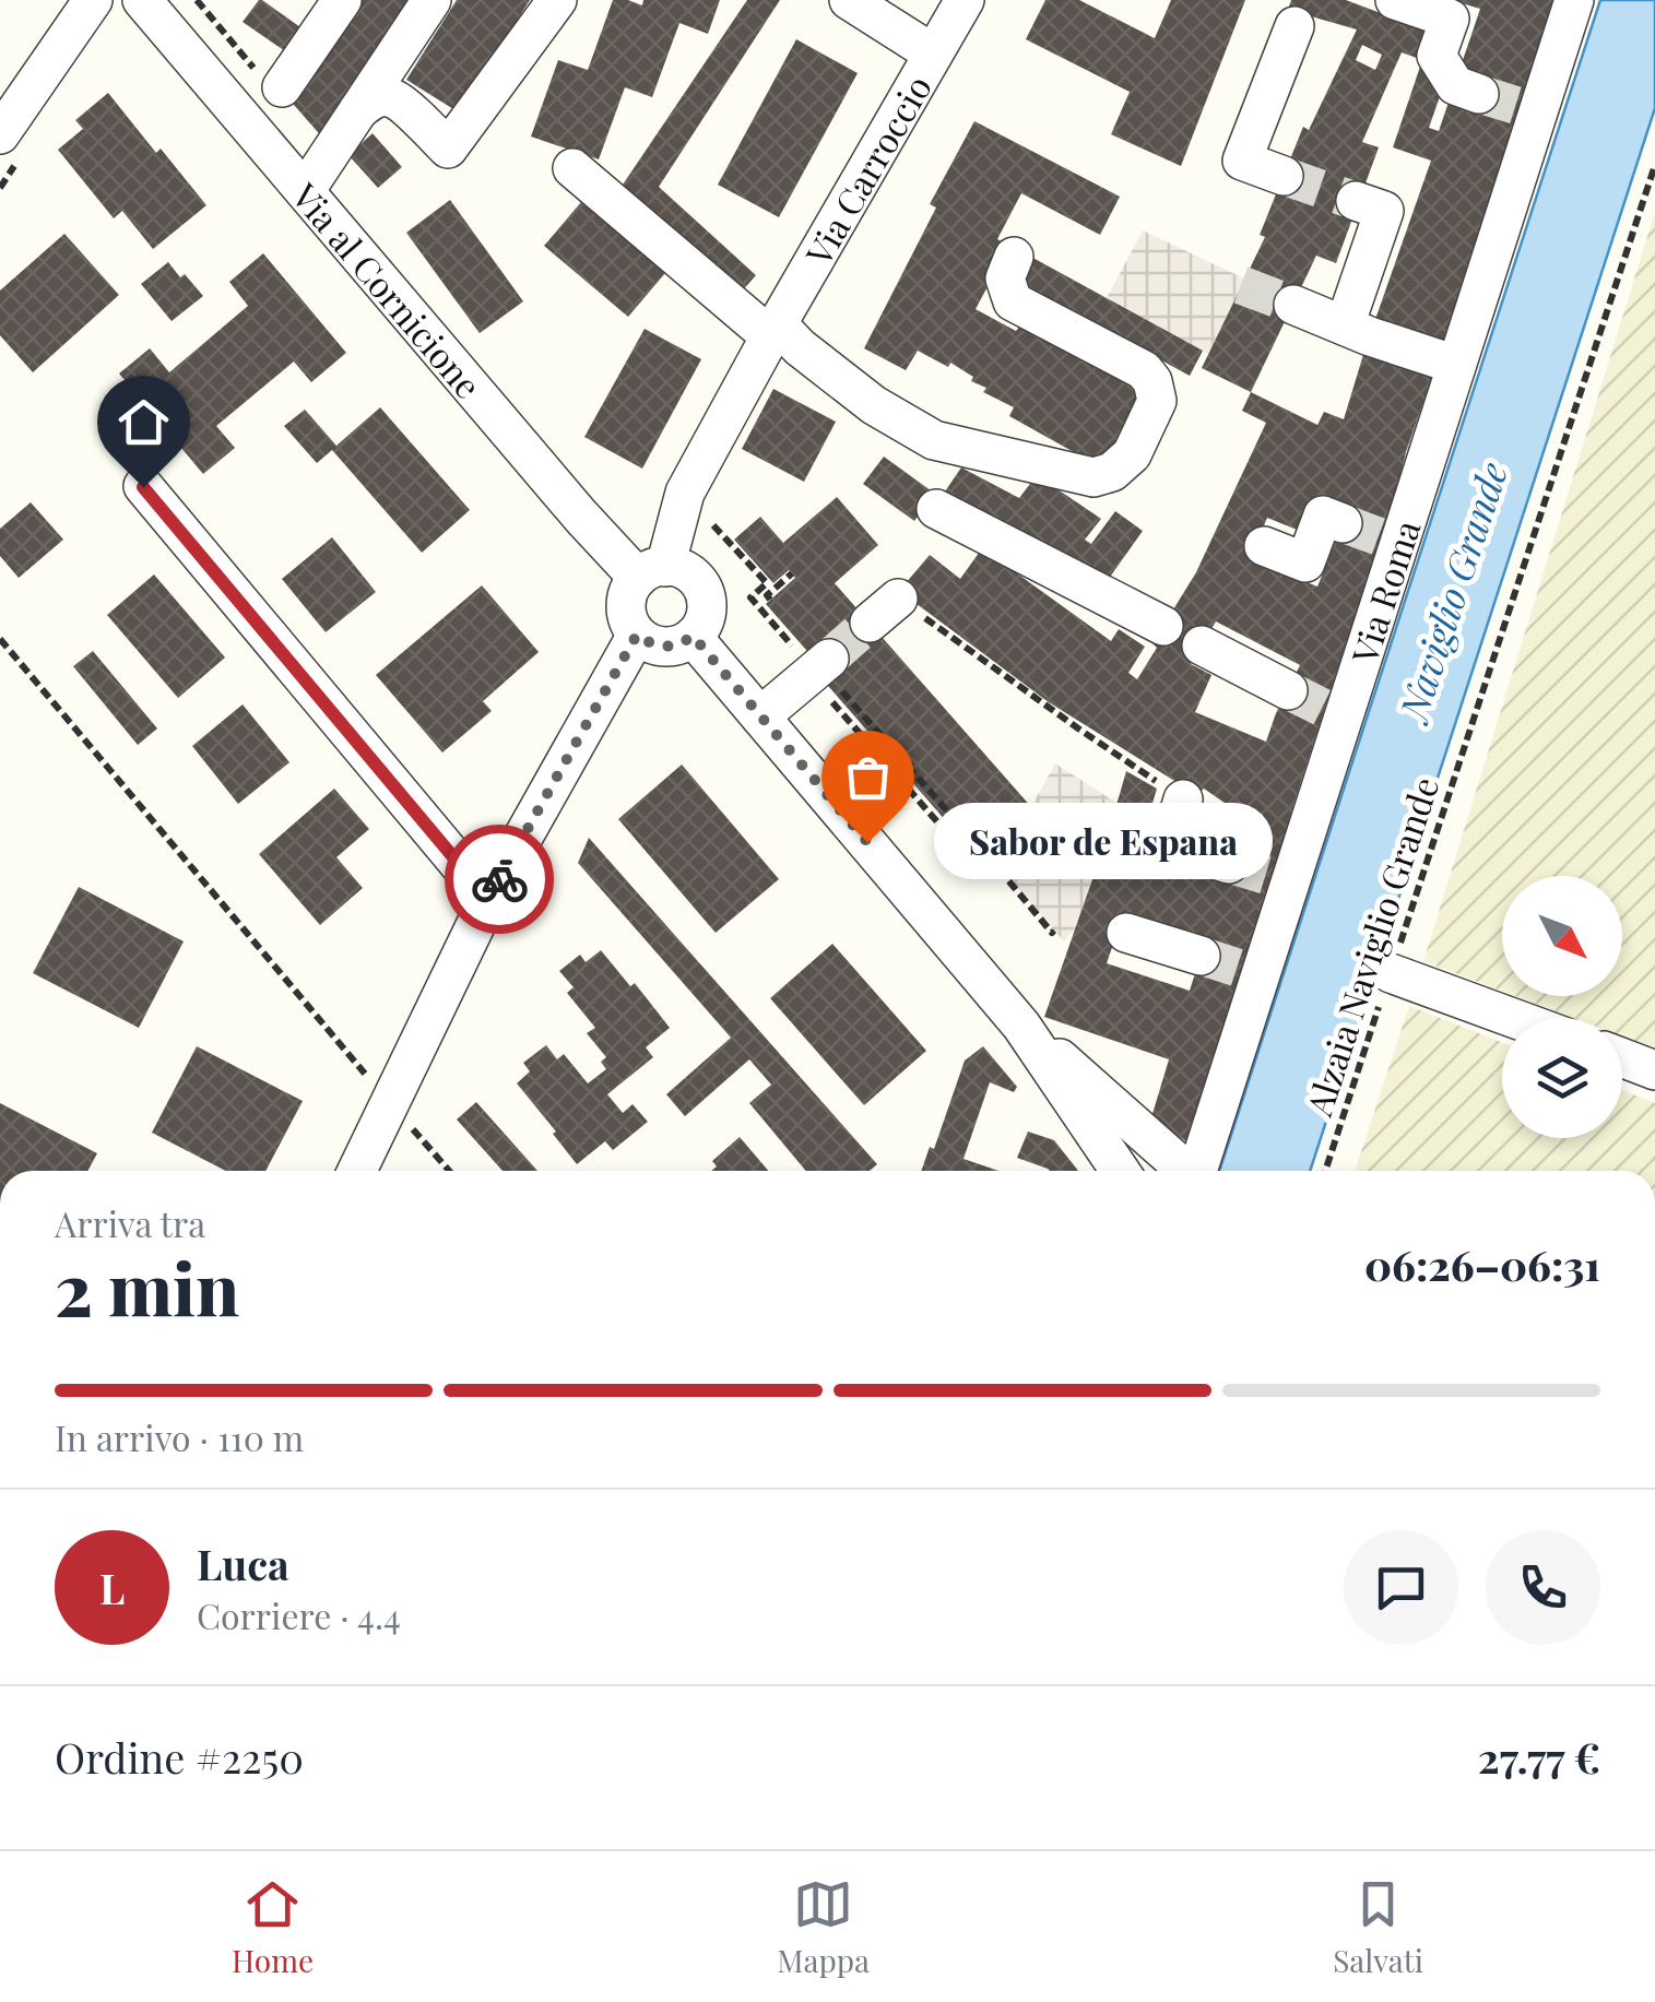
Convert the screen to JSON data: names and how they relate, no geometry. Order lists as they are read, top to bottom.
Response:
{
  "streets": {
    "street": ["Via Carroccio", "Via al Cornicione", "Via Roma"],
    "path": ["Alzaia Naviglio Grande"]
  },
  "crossings": [
    ["Via Carroccio", "Via al Cornicione"]
  ],
  "water": ["Naviglio Grande"],
  "places": ["Sabor de Espana"],
  "north": "bottom right",
  "page": {
    "bubble": "Sabor de Espana",
    "heading": ["2 min", "Arriva tra", "06:26–06:31"],
    "panel": [
      "Luca",
      "Corriere · 4.4",
      "Ordine #2250",
      "27.77 €"
    ],
    "bar": "In arrivo · 110 m",
    "round": "L",
    "tabs": ["Home", "Mappa", "Salvati"]
  }
}
